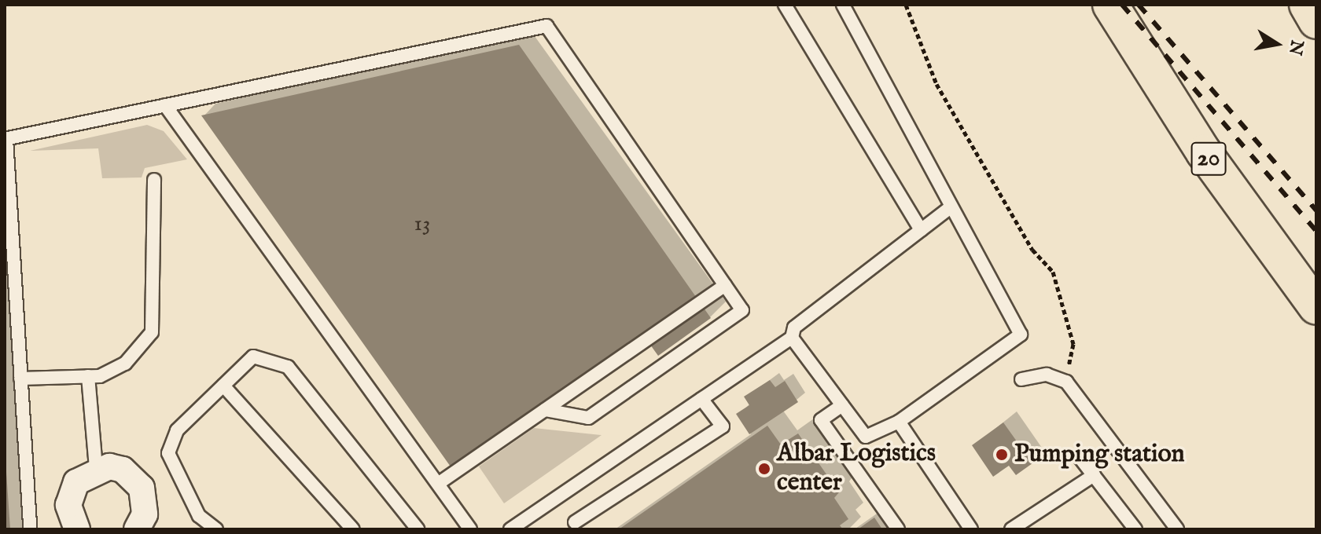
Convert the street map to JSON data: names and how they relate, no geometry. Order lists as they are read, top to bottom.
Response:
{
  "streets": {
    "highway": ["20"]
  },
  "places": ["Pumping station", "Albar Logistics center"],
  "house_numbers": ["13"],
  "north": "right"
}
